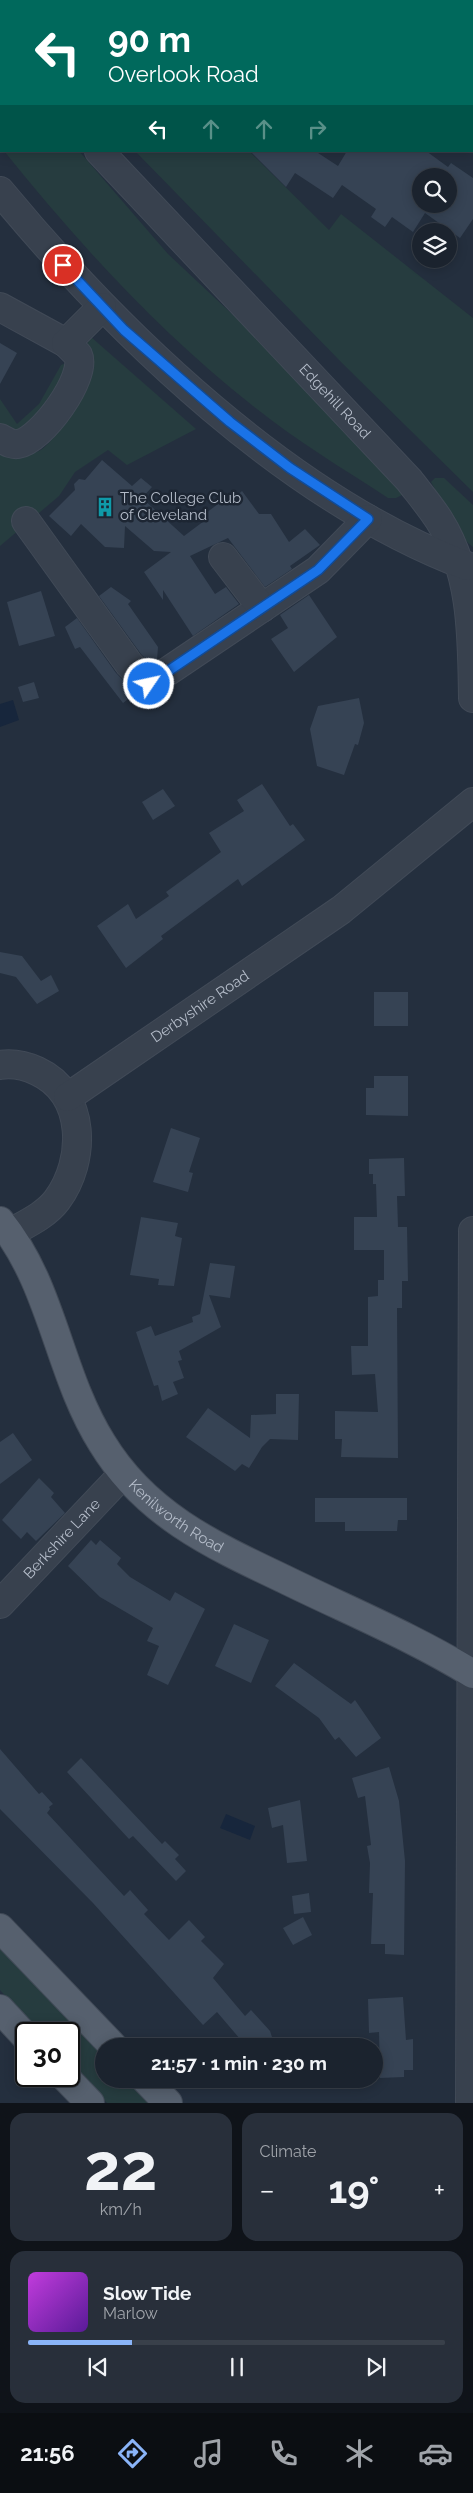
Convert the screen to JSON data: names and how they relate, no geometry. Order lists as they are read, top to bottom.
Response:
{
  "streets": {
    "main road": ["Kenilworth Road"],
    "street": ["Edgehill Road", "Derbyshire Road", "Berkshire Lane"]
  },
  "crossings": [
    ["Kenilworth Road", "Berkshire Lane"]
  ],
  "places": {
    "building": ["The College Club of Cleveland"]
  },
  "page": {
    "turn": ["90 m", "Overlook Road"],
    "limit": "30",
    "trip": "21:57 · 1 min · 230 m",
    "tile": [
      ["22", "km/h"],
      "Climate"
    ],
    "heat": ["−", "19°", "+"],
    "song": ["Slow Tide", "Marlow"],
    "tabs": "21:56"
  }
}
